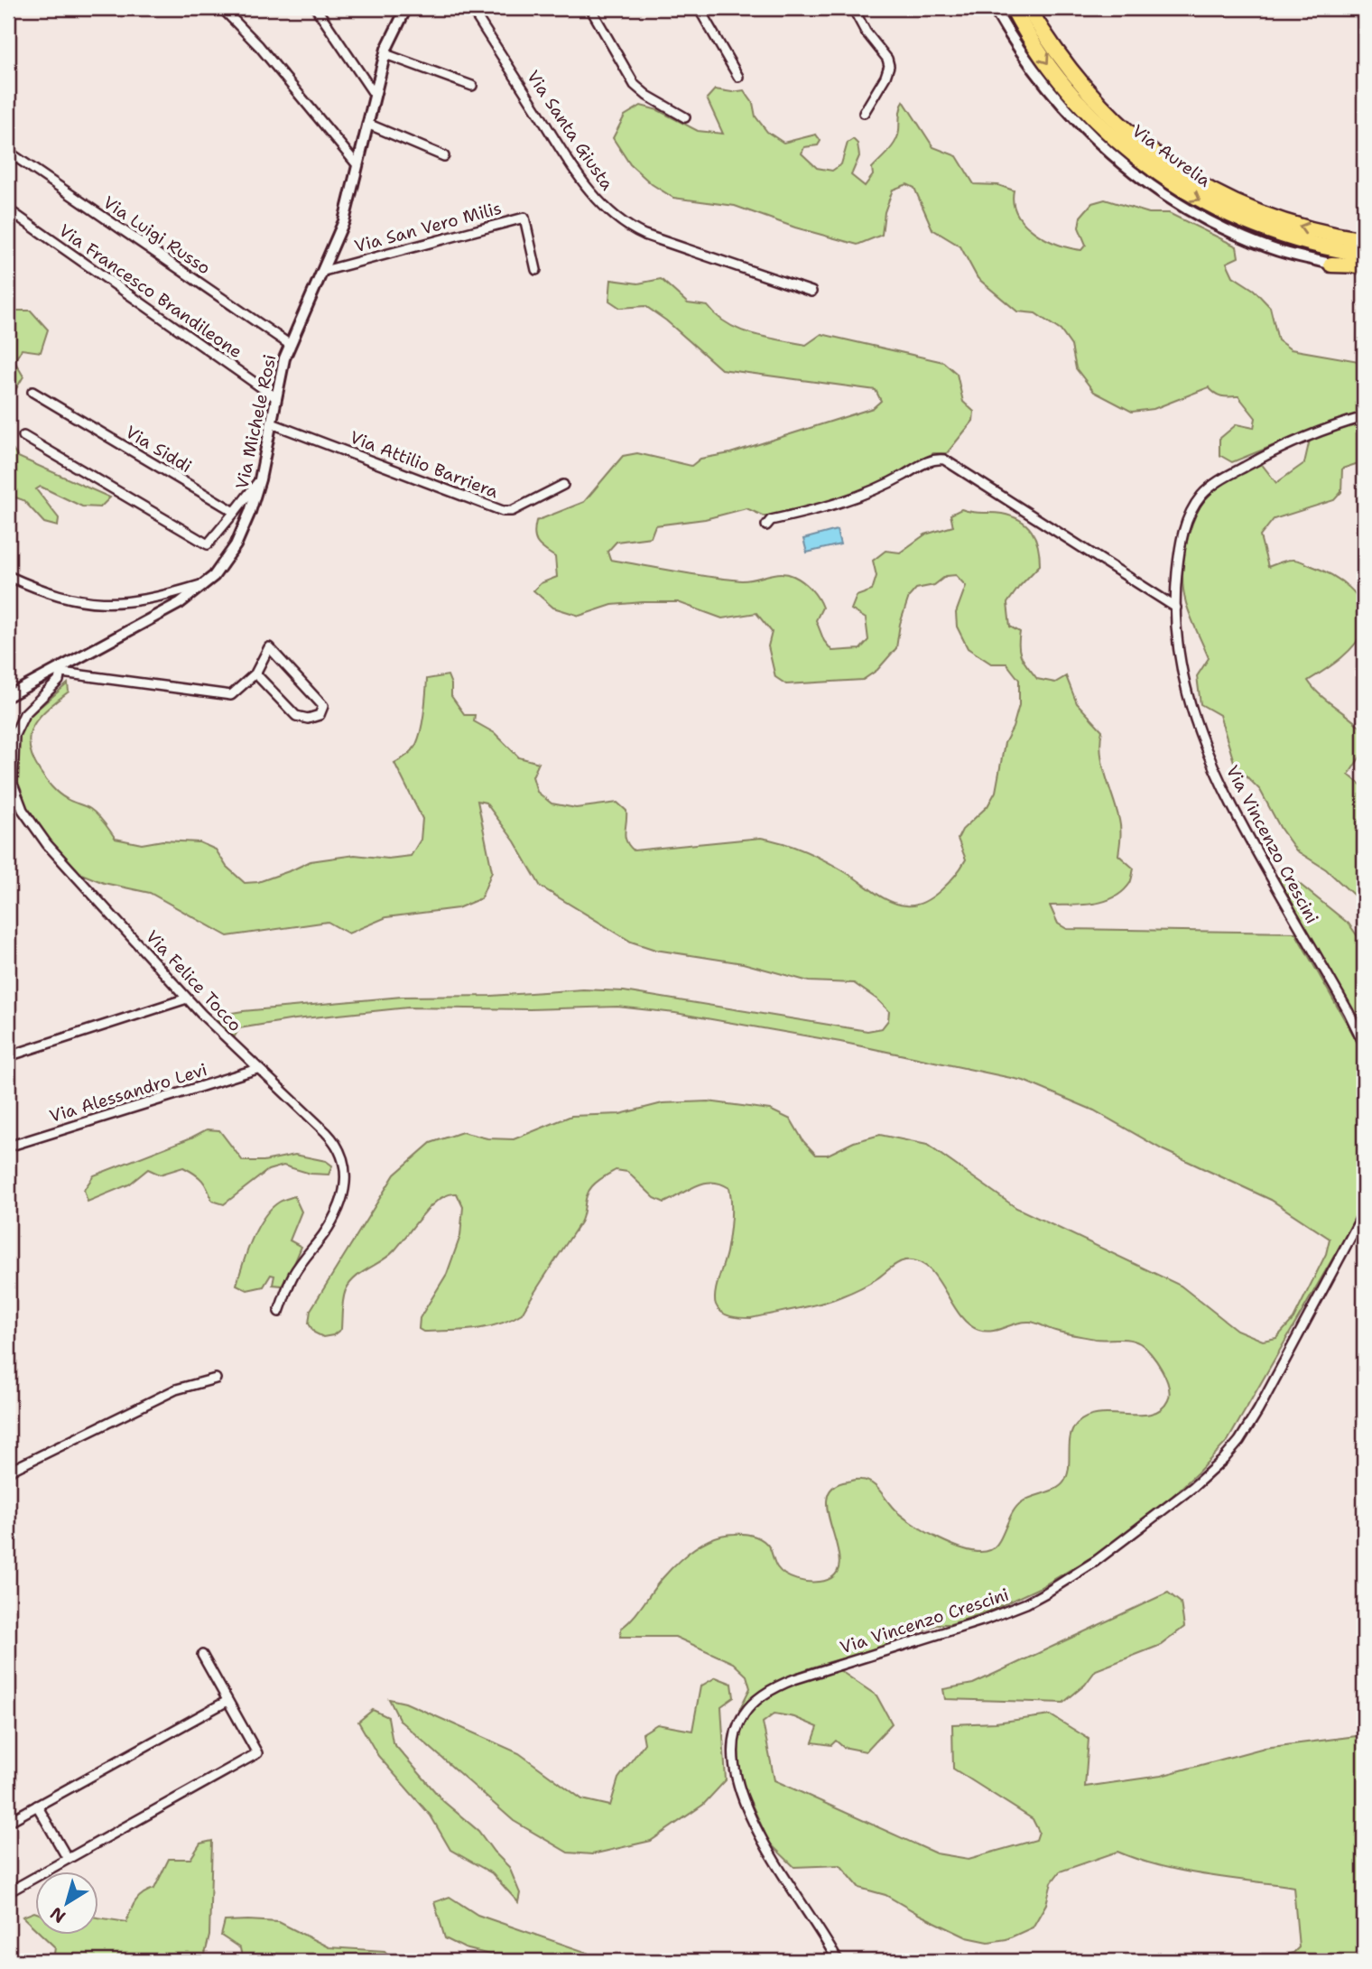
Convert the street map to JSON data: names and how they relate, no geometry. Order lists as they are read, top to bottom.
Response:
{
  "streets": {
    "highway": ["Via Aurelia"],
    "street": [
      "Via Santa Giusta",
      "Via San Vero Milis",
      "Via Luigi Russo",
      "Via Francesco Brandileone",
      "Via Michele Rosi",
      "Via Siddi",
      "Via Attilio Barriera",
      "Via Vincenzo Crescini",
      "Via Felice Tocco",
      "Via Alessandro Levi"
    ]
  },
  "crossings": [
    ["Via San Vero Milis", "Via Michele Rosi"],
    ["Via Luigi Russo", "Via Michele Rosi"],
    ["Via Francesco Brandileone", "Via Michele Rosi"],
    ["Via Michele Rosi", "Via Attilio Barriera"],
    ["Via Michele Rosi", "Via Felice Tocco"],
    ["Via Felice Tocco", "Via Alessandro Levi"]
  ],
  "north": "bottom left"
}
